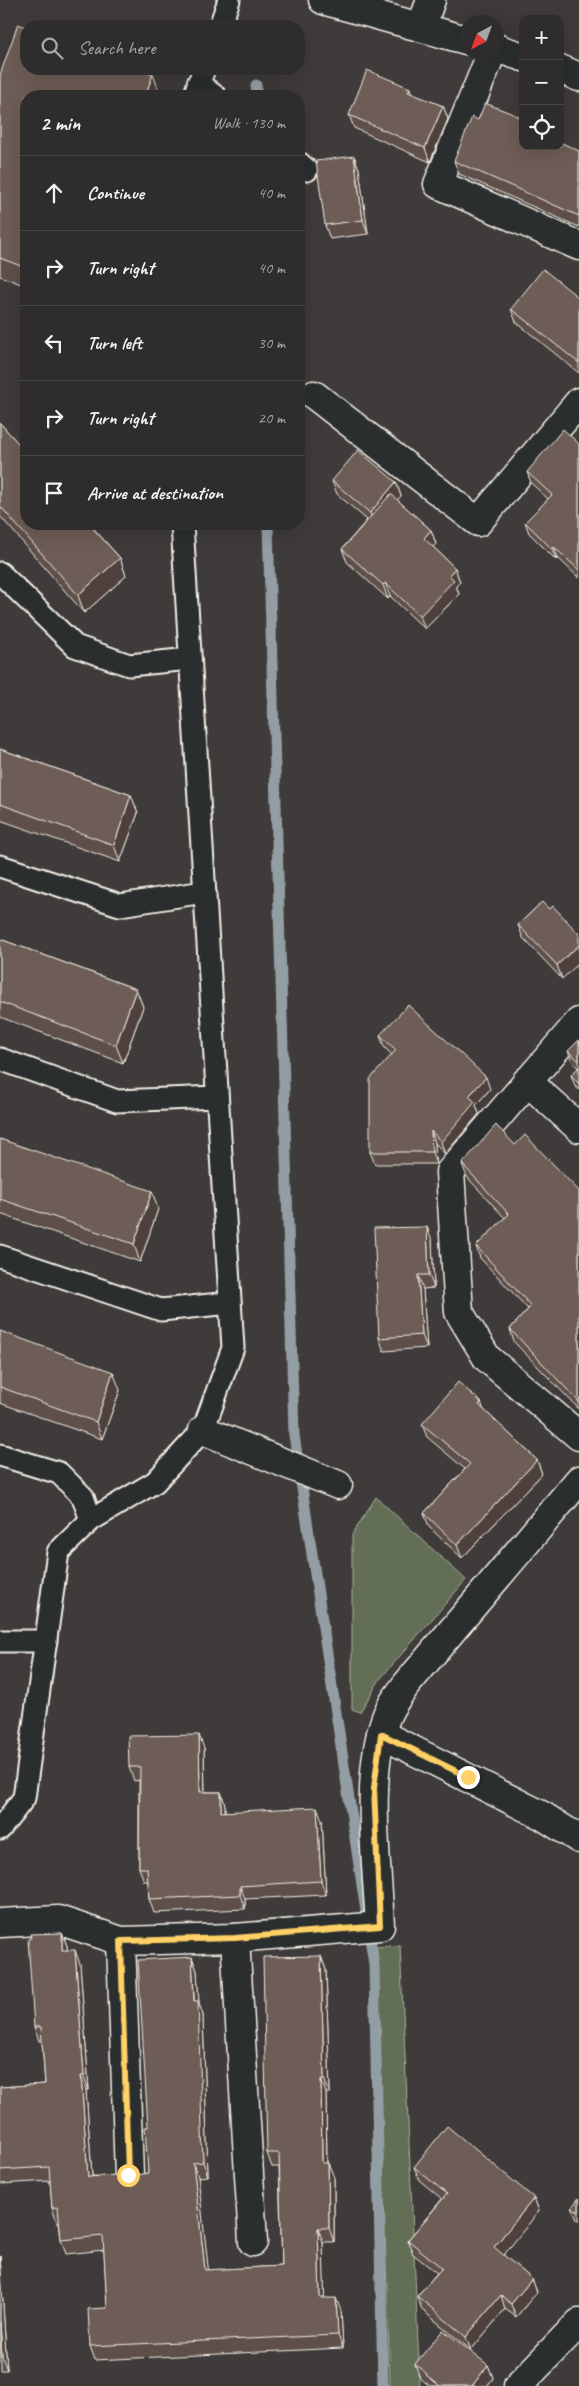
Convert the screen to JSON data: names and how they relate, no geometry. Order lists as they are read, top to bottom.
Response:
{
  "north": "bottom left",
  "page": {
    "map_buttons": ["+", "−"],
    "search": "Search here",
    "heading": ["2 min", "Walk · 130 m"],
    "list": [
      ["Continue", "40 m"],
      ["Turn right", "40 m"],
      ["Turn left", "30 m"],
      ["Turn right", "20 m"],
      "Arrive at destination"
    ]
  }
}
